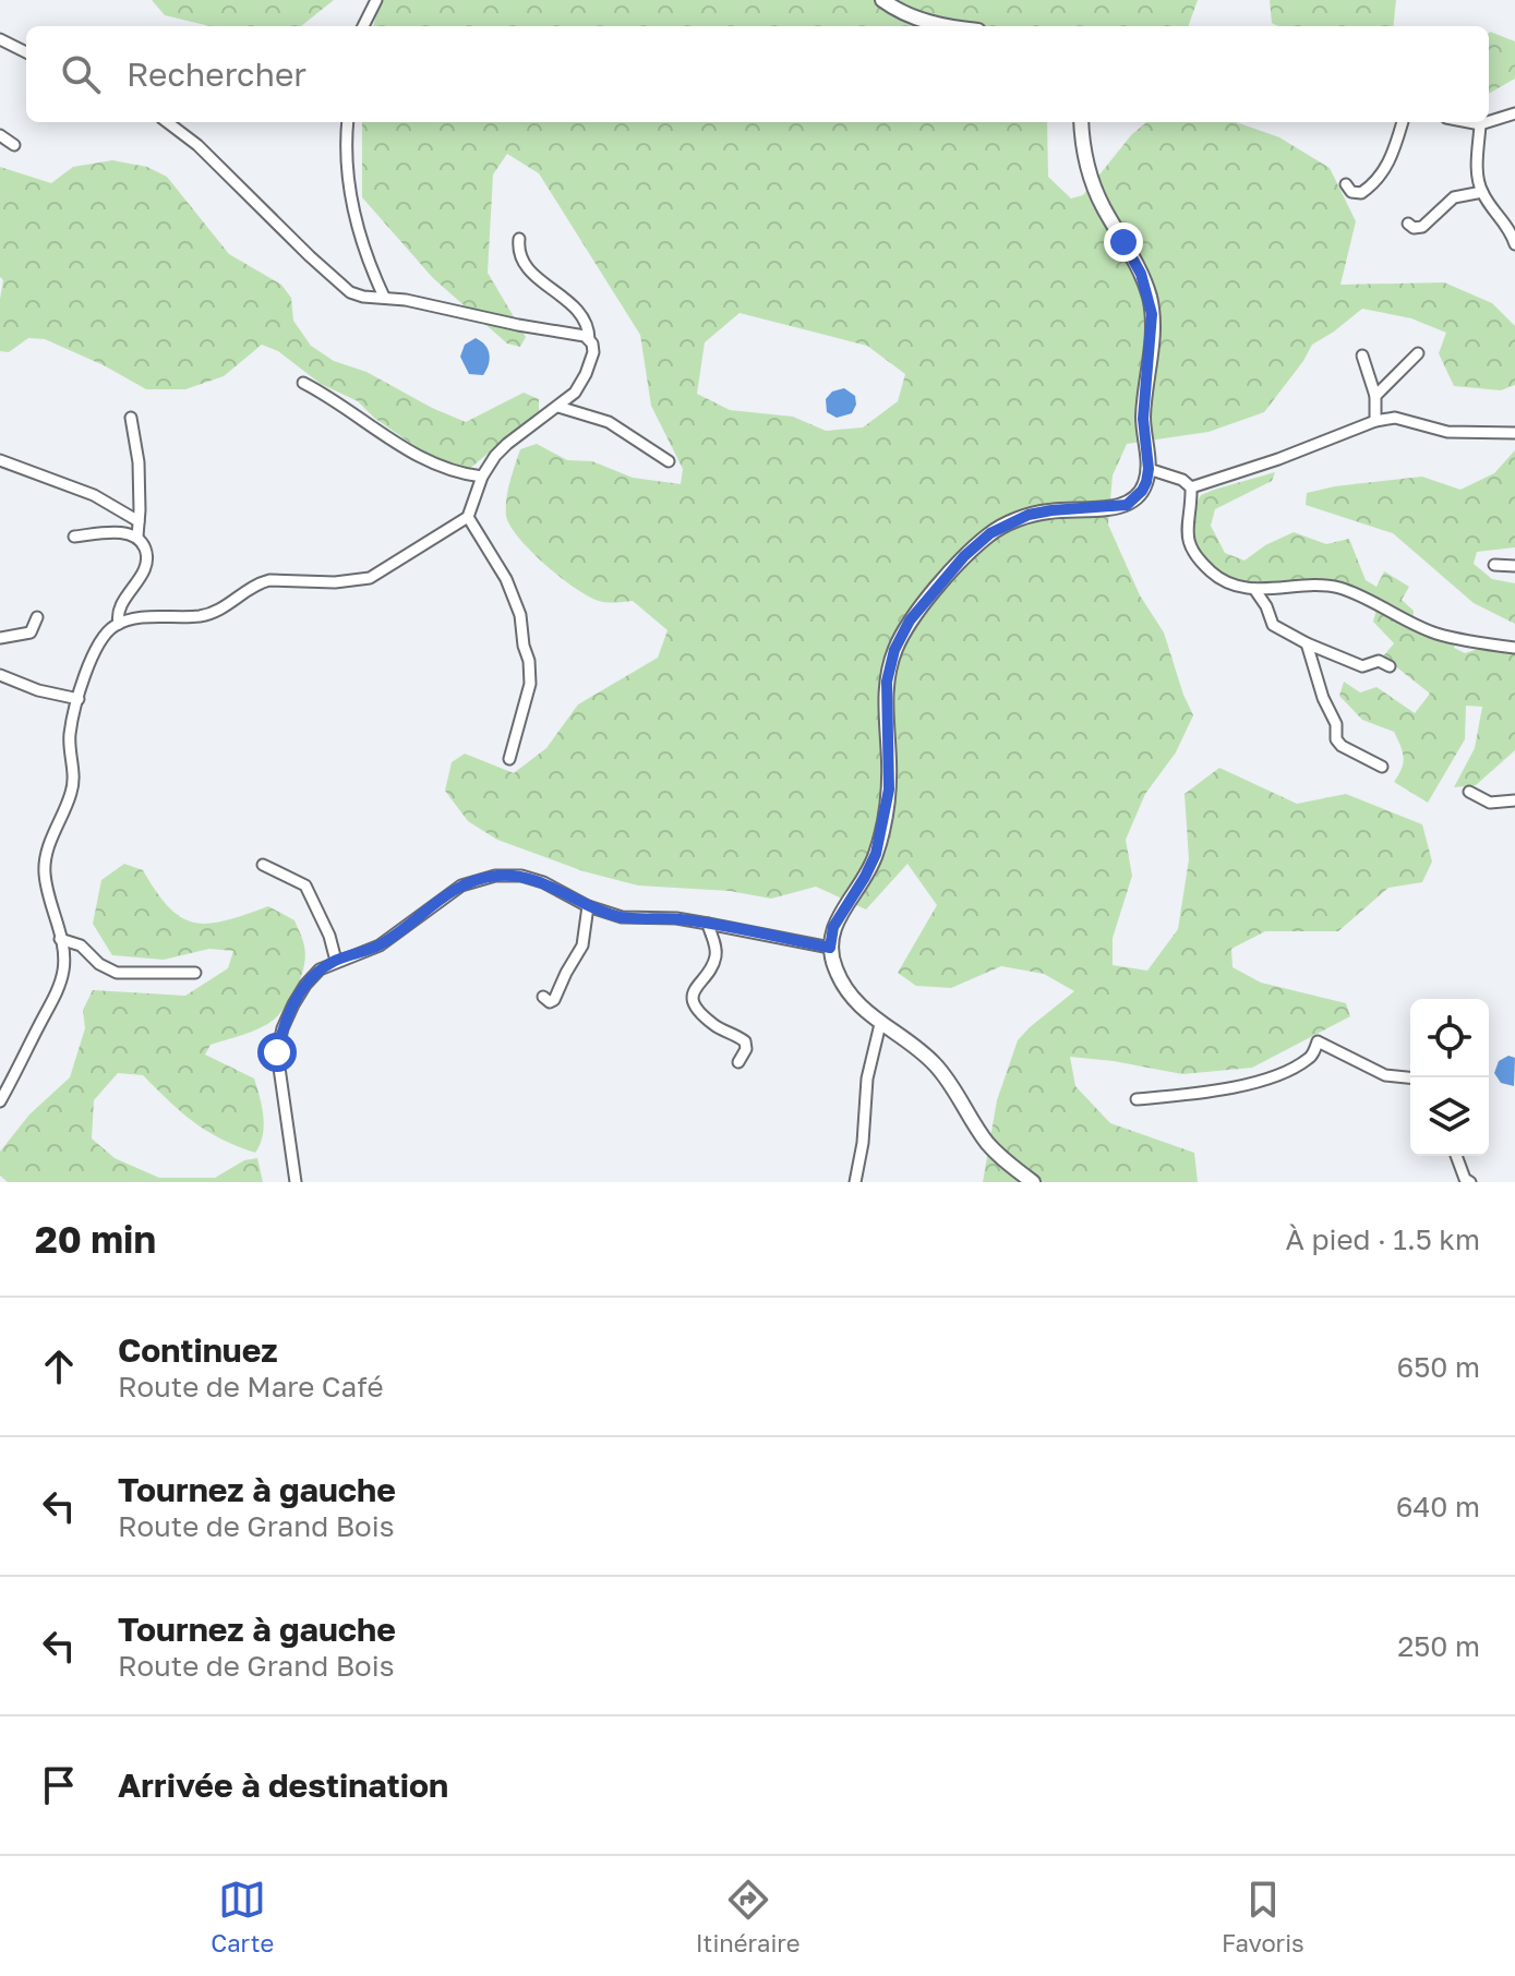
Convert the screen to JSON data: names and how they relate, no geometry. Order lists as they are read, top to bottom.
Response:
{
  "page": {
    "search": "Rechercher",
    "heading": ["20 min", "À pied · 1.5 km"],
    "list": [
      ["Continuez", "Route de Mare Café", "650 m"],
      ["Tournez à gauche", "Route de Grand Bois", "640 m"],
      ["Tournez à gauche", "Route de Grand Bois", "250 m"],
      "Arrivée à destination"
    ],
    "nav": ["Carte", "Itinéraire", "Favoris"]
  }
}
